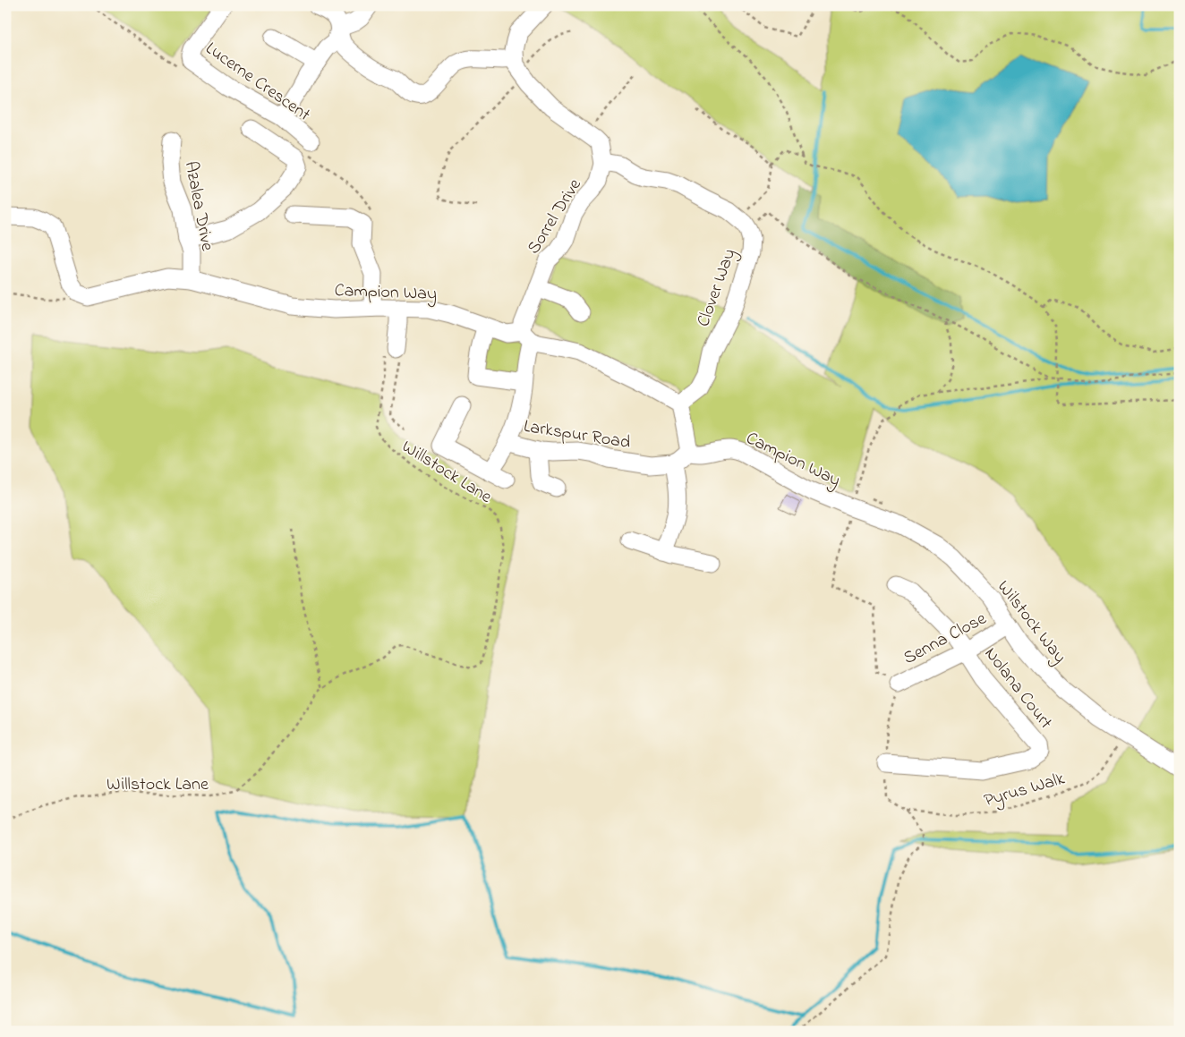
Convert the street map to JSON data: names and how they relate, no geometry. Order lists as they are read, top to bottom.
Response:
{
  "streets": {
    "street": [
      "Lucerne Crescent",
      "Azalea Drive",
      "Sorrel Drive",
      "Clover Way",
      "Campion Way",
      "Larkspur Road",
      "Wilstock Way",
      "Senna Close",
      "Nolana Court"
    ],
    "path": ["Willstock Lane", "Pyrus Walk"]
  },
  "crossings": [
    ["Azalea Drive", "Campion Way"],
    ["Sorrel Drive", "Campion Way"],
    ["Sorrel Drive", "Larkspur Road"],
    ["Clover Way", "Campion Way"],
    ["Campion Way", "Wilstock Way"],
    ["Wilstock Way", "Senna Close"],
    ["Wilstock Way", "Pyrus Walk"],
    ["Senna Close", "Nolana Court"]
  ]
}
